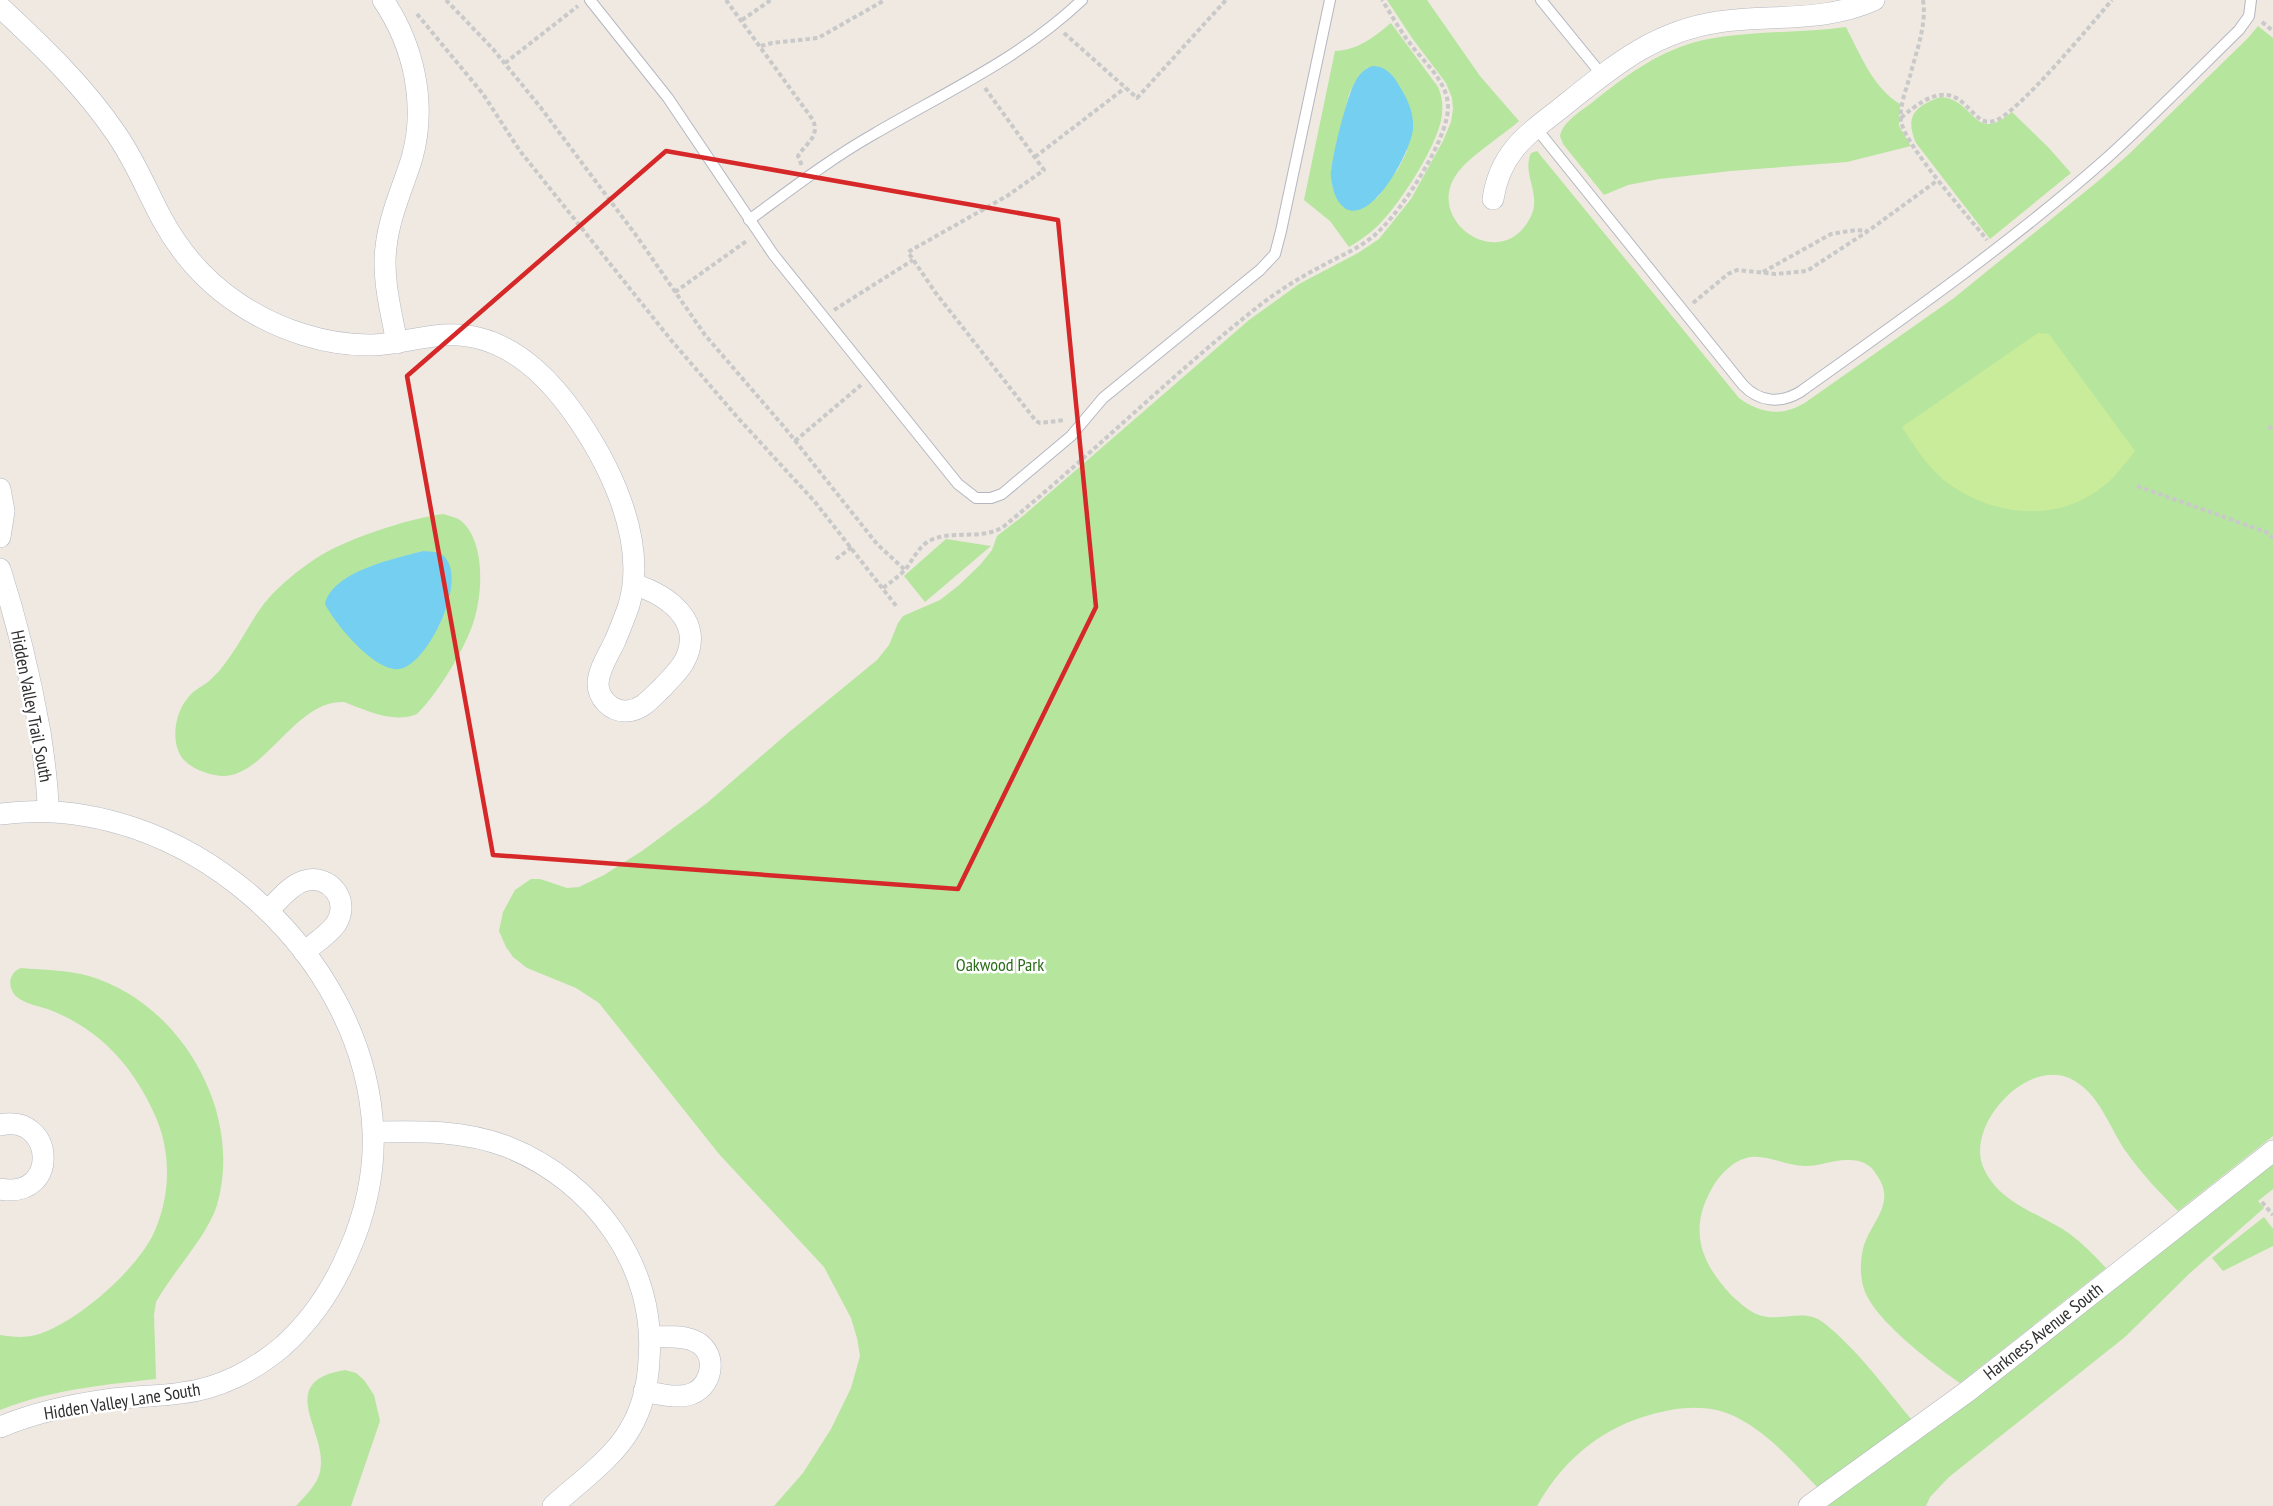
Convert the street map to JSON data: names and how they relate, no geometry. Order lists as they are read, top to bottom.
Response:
{
  "streets": {
    "street": ["Hidden Valley Trail South", "Harkness Avenue South", "Hidden Valley Lane South"]
  },
  "crossings": [
    ["Hidden Valley Trail South", "Hidden Valley Lane South"]
  ],
  "parks": ["Oakwood Park"]
}
